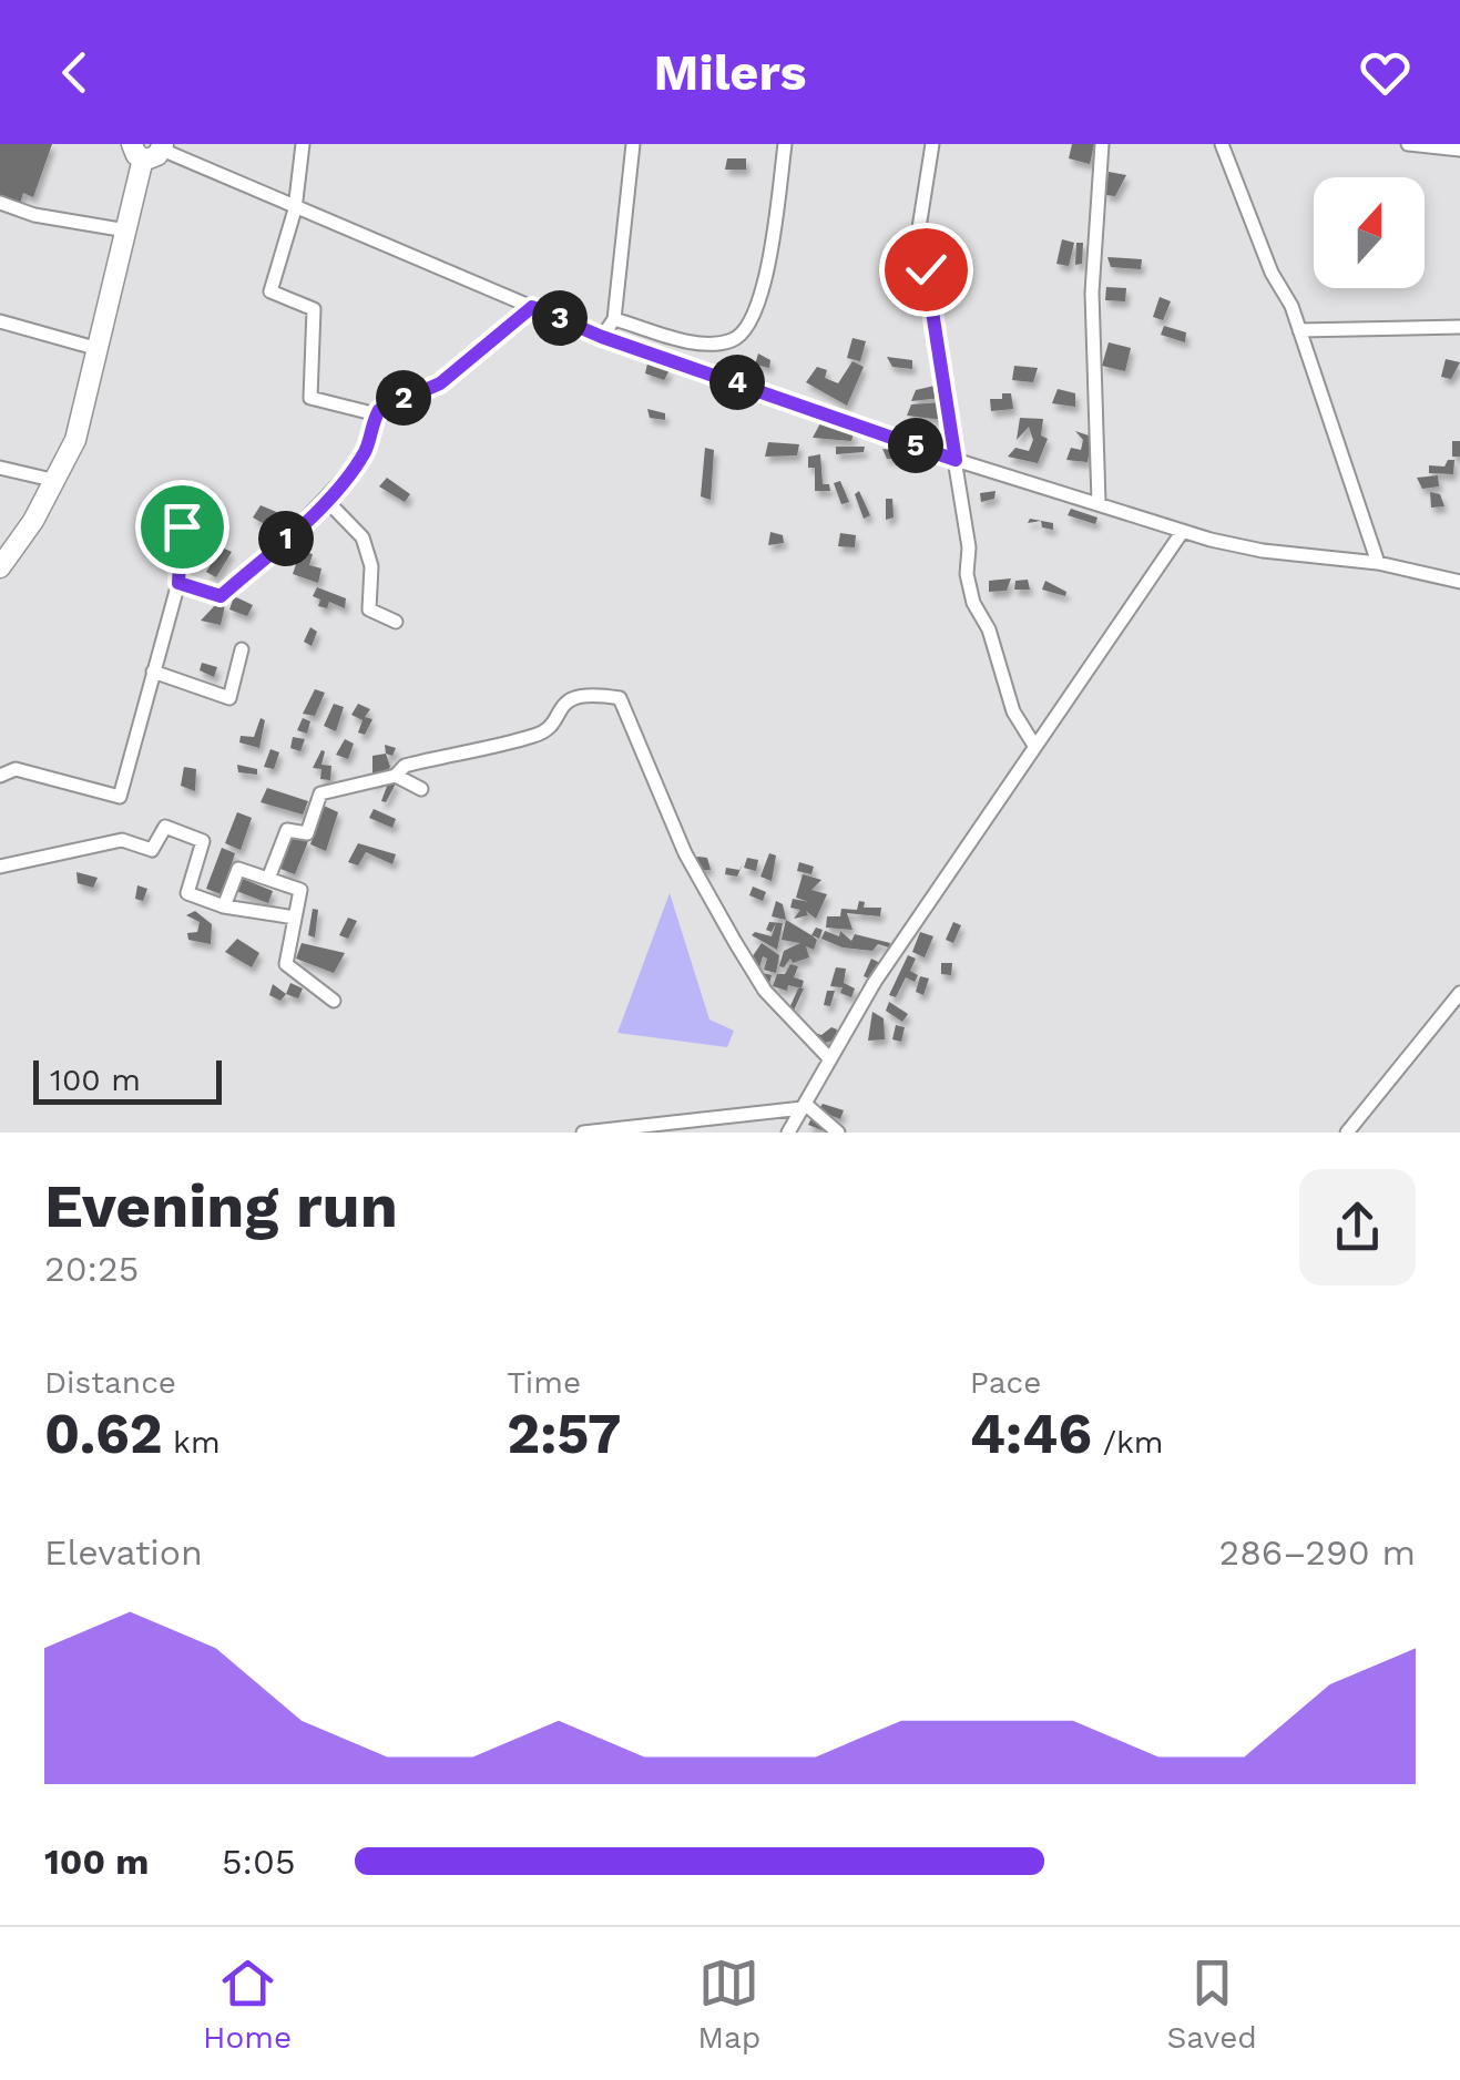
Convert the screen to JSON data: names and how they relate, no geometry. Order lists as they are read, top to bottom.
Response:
{
  "scale_bar": "100 m",
  "north": "top",
  "page": {
    "header": "Milers",
    "pins": [
      "3",
      "4",
      "2",
      "5",
      "1"
    ],
    "scale": "100 m",
    "heading": ["Evening run", "20:25"],
    "stats": [
      ["Distance", "0.62 km"],
      ["Time", "2:57"],
      ["Pace", "4:46 /km"]
    ],
    "chart": ["Elevation", "286–290 m"],
    "list": [
      {
        "name": "100 m",
        "note": "5:05"
      }
    ],
    "tabs": ["Home", "Map", "Saved"]
  }
}
